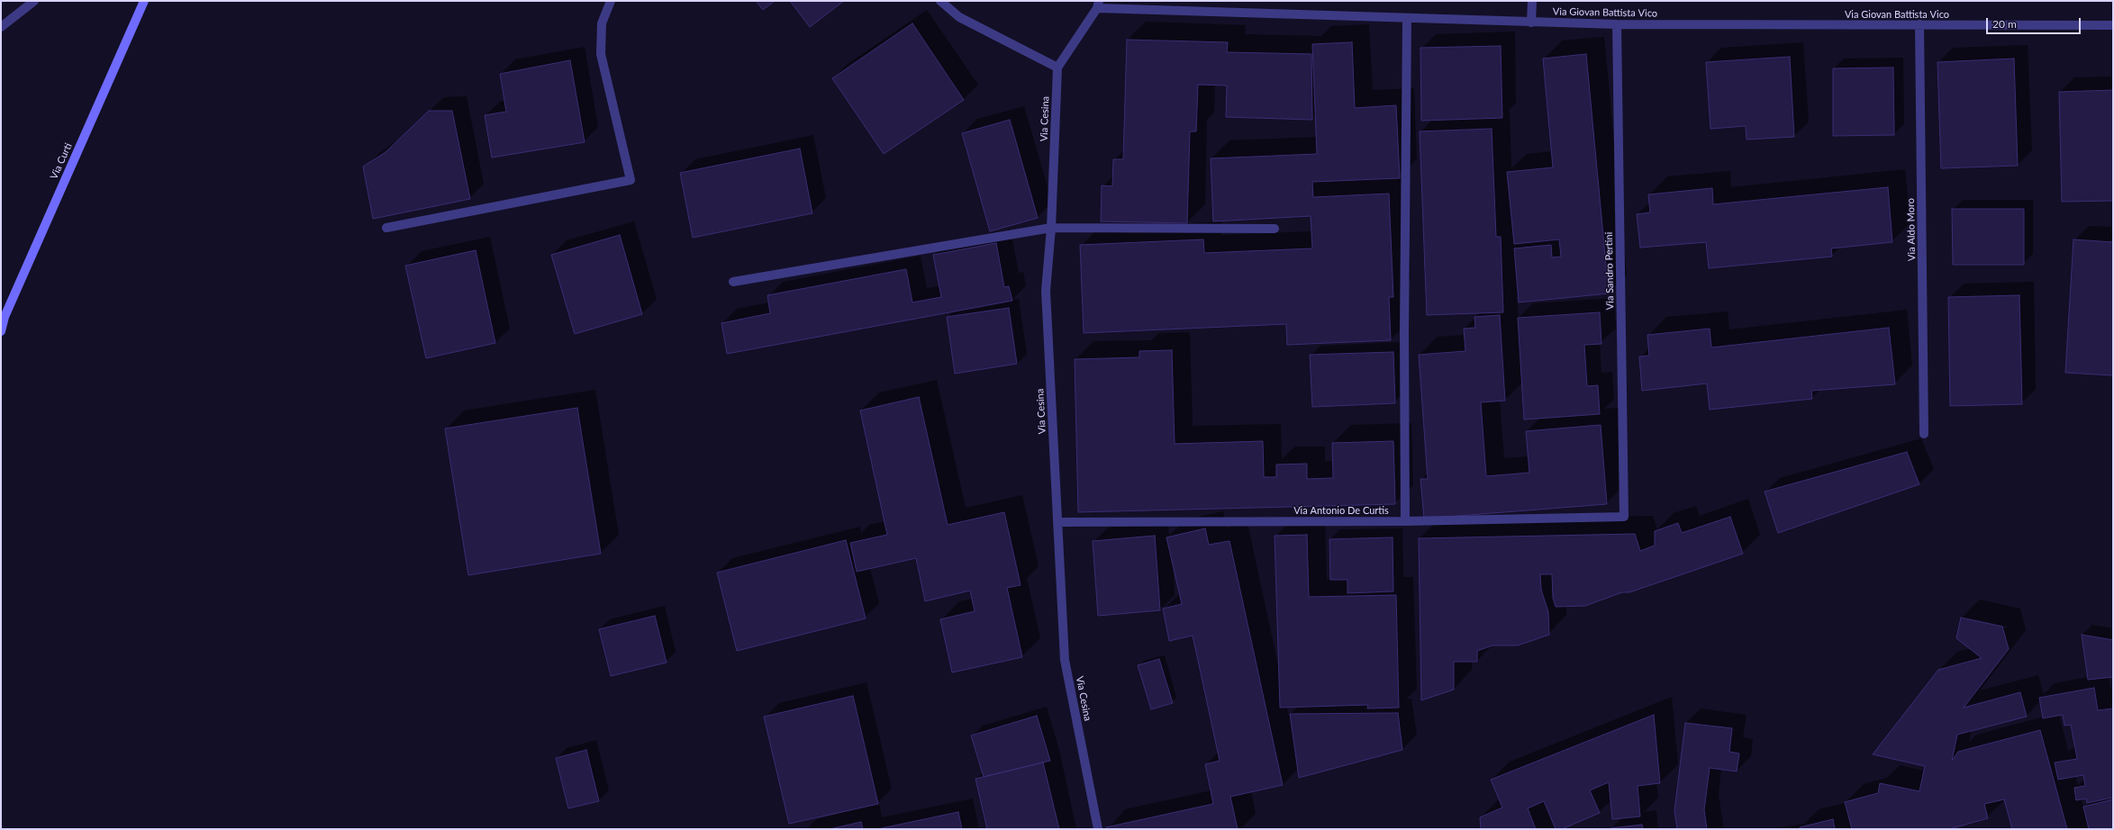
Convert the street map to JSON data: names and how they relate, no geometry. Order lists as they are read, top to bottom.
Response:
{
  "streets": {
    "main road": ["Via Curti"],
    "street": [
      "Via Giovan Battista Vico",
      "Via Cesina",
      "Via Aldo Moro",
      "Via Sandro Pertini",
      "Via Antonio De Curtis"
    ]
  },
  "crossings": [
    ["Via Giovan Battista Vico", "Via Aldo Moro"],
    ["Via Giovan Battista Vico", "Via Sandro Pertini"],
    ["Via Cesina", "Via Antonio De Curtis"],
    ["Via Sandro Pertini", "Via Antonio De Curtis"]
  ],
  "scale_bar": "20 m"
}
